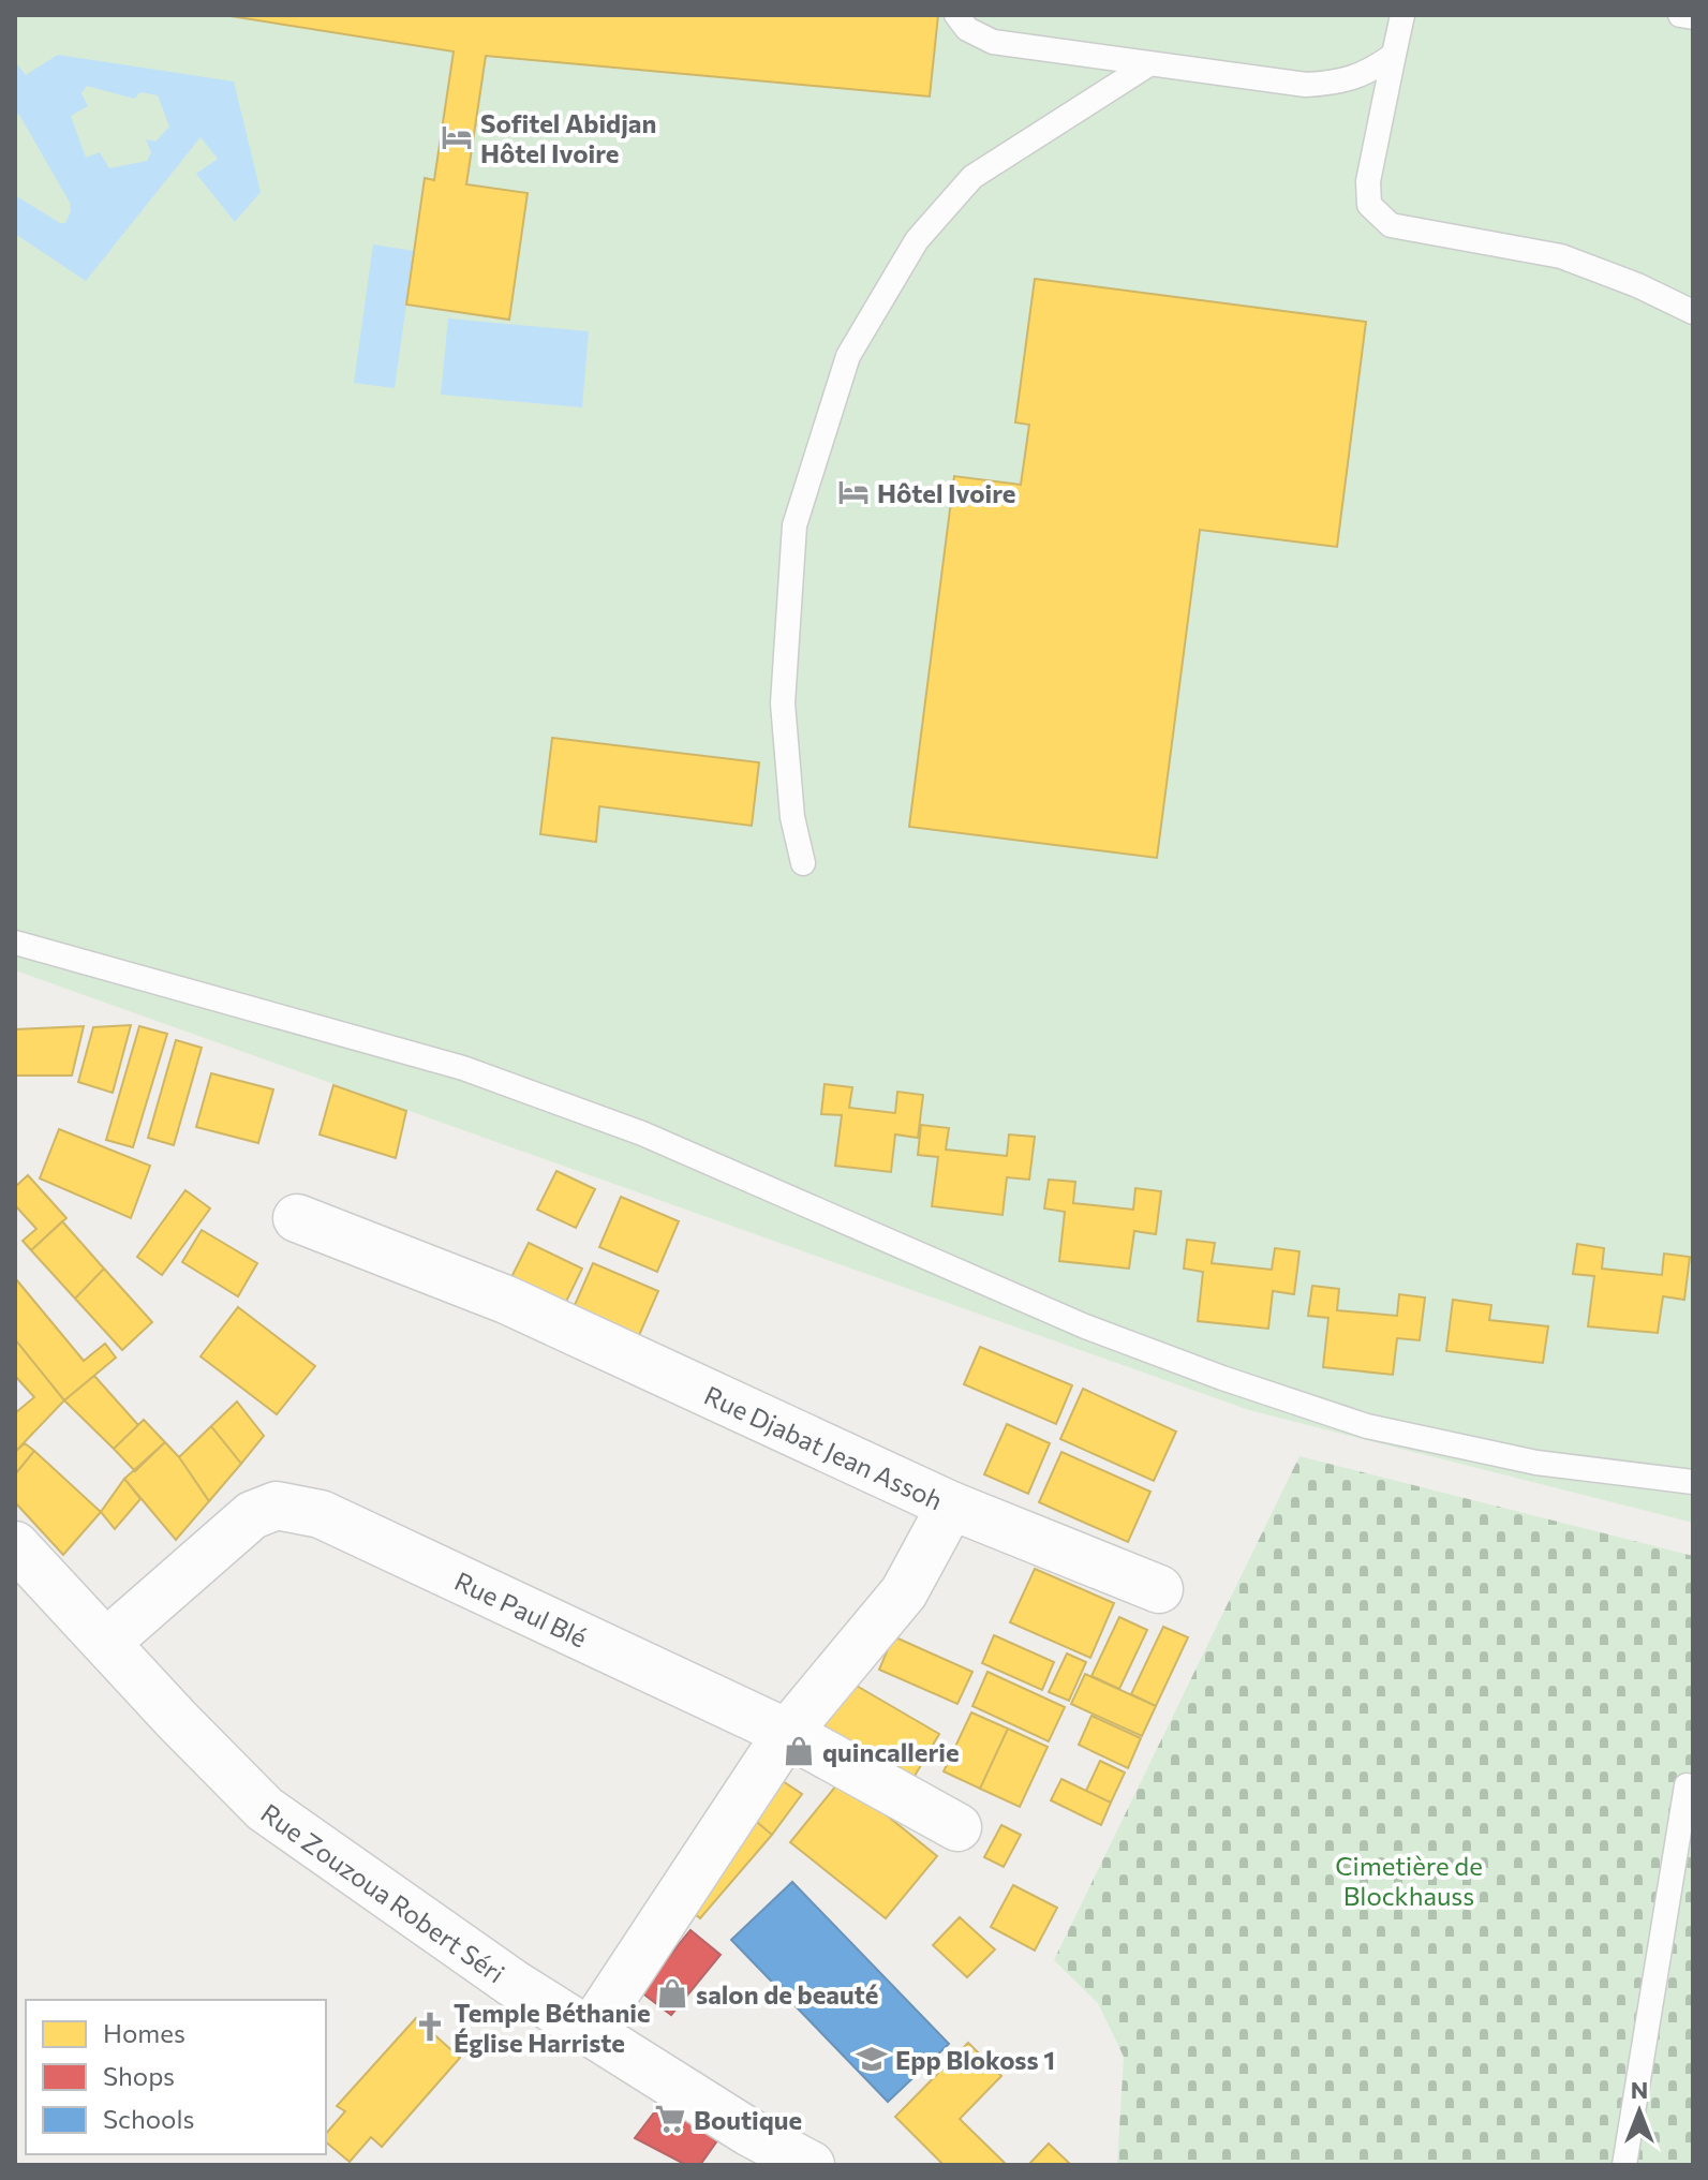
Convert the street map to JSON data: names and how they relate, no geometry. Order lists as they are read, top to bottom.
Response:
{
  "streets": {
    "street": ["Rue Djabat Jean Assoh", "Rue Paul Blé", "Rue Zouzoua Robert Séri"]
  },
  "crossings": [
    ["Rue Djabat Jean Assoh", "Rue Paul Blé"],
    ["Rue Djabat Jean Assoh", "Rue Zouzoua Robert Séri"],
    ["Rue Paul Blé", "Rue Zouzoua Robert Séri"]
  ],
  "parks": ["Cimetière de Blockhauss"],
  "places": {
    "hotel": ["Sofitel Abidjan Hôtel Ivoire", "Hôtel Ivoire"],
    "shop": ["quincallerie", "salon de beauté"],
    "church": ["Temple Béthanie Église Harriste"],
    "school or university": ["Epp Blokoss 1"],
    "supermarket": ["Boutique"]
  },
  "legend": ["Homes", "Shops", "Schools"],
  "north": "top"
}
